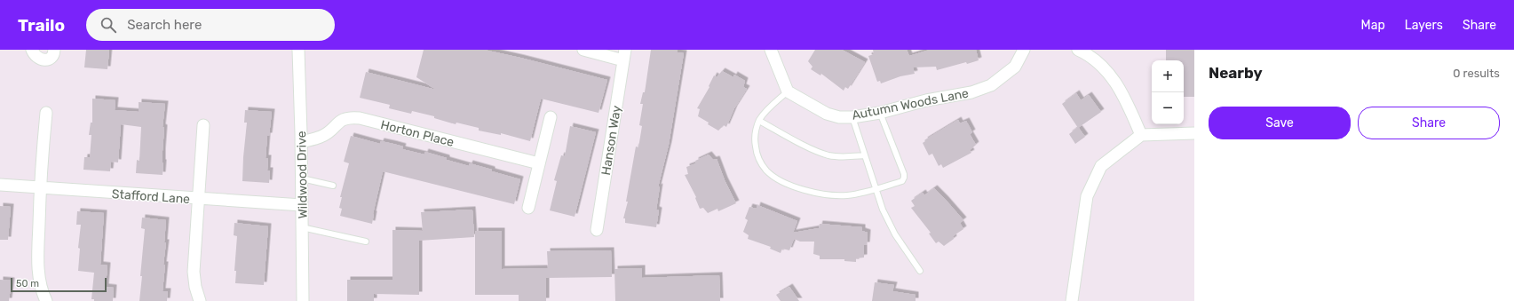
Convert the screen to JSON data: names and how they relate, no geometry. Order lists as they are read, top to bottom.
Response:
{
  "streets": {
    "street": [
      "Autumn Woods Lane",
      "Horton Place",
      "Hanson Way",
      "Wildwood Drive",
      "Stafford Lane"
    ]
  },
  "crossings": [
    ["Horton Place", "Wildwood Drive"],
    ["Wildwood Drive", "Stafford Lane"]
  ],
  "scale_bar": "50 m",
  "page": {
    "header": "Trailo",
    "search": "Search here",
    "nav": ["Map", "Layers", "Share"],
    "heading": ["Nearby", "0 results"],
    "map_buttons": ["+", "−"],
    "buttons": ["Save", "Share"],
    "scale": "50 m"
  }
}
